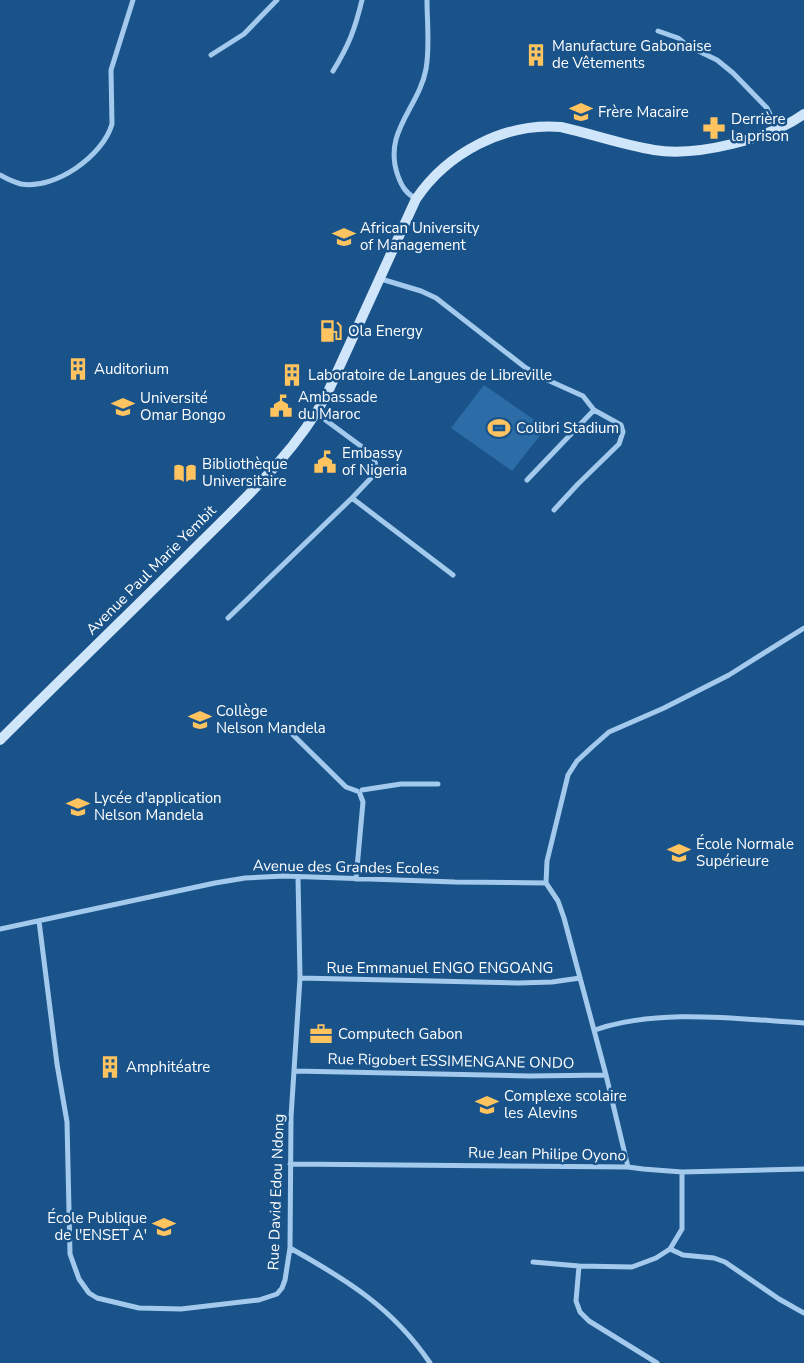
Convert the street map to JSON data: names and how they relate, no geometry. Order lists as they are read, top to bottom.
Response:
{
  "streets": {
    "main road": ["Avenue Paul Marie Yembit"],
    "street": [
      "Avenue des Grandes Ecoles",
      "Rue Emmanuel ENGO ENGOANG",
      "Rue Rigobert ESSIMENGANE ONDO",
      "Rue Jean Philipe Oyono",
      "Rue David Edou Ndong"
    ]
  },
  "crossings": [
    ["Avenue des Grandes Ecoles", "Rue David Edou Ndong"],
    ["Rue Emmanuel ENGO ENGOANG", "Rue David Edou Ndong"],
    ["Rue Rigobert ESSIMENGANE ONDO", "Rue David Edou Ndong"],
    ["Rue Jean Philipe Oyono", "Rue David Edou Ndong"]
  ],
  "places": {
    "building": [
      "Manufacture Gabonaise de Vêtements",
      "Auditorium",
      "Laboratoire de Langues de Libreville",
      "Amphitéatre"
    ],
    "school or university": [
      "Frère Macaire",
      "African University of Management",
      "Université Omar Bongo",
      "Collège Nelson Mandela",
      "Lycée d'application Nelson Mandela",
      "École Normale Supérieure",
      "Complexe scolaire les Alevins",
      "École Publique de l'ENSET A'"
    ],
    "pharmacy": ["Derrière la prison"],
    "fuel station": ["Ola Energy"],
    "public building": ["Ambassade du Maroc", "Embassy of Nigeria"],
    "sports": ["Colibri Stadium"],
    "library": ["Bibliothèque Universitaire"],
    "office": ["Computech Gabon"]
  }
}
